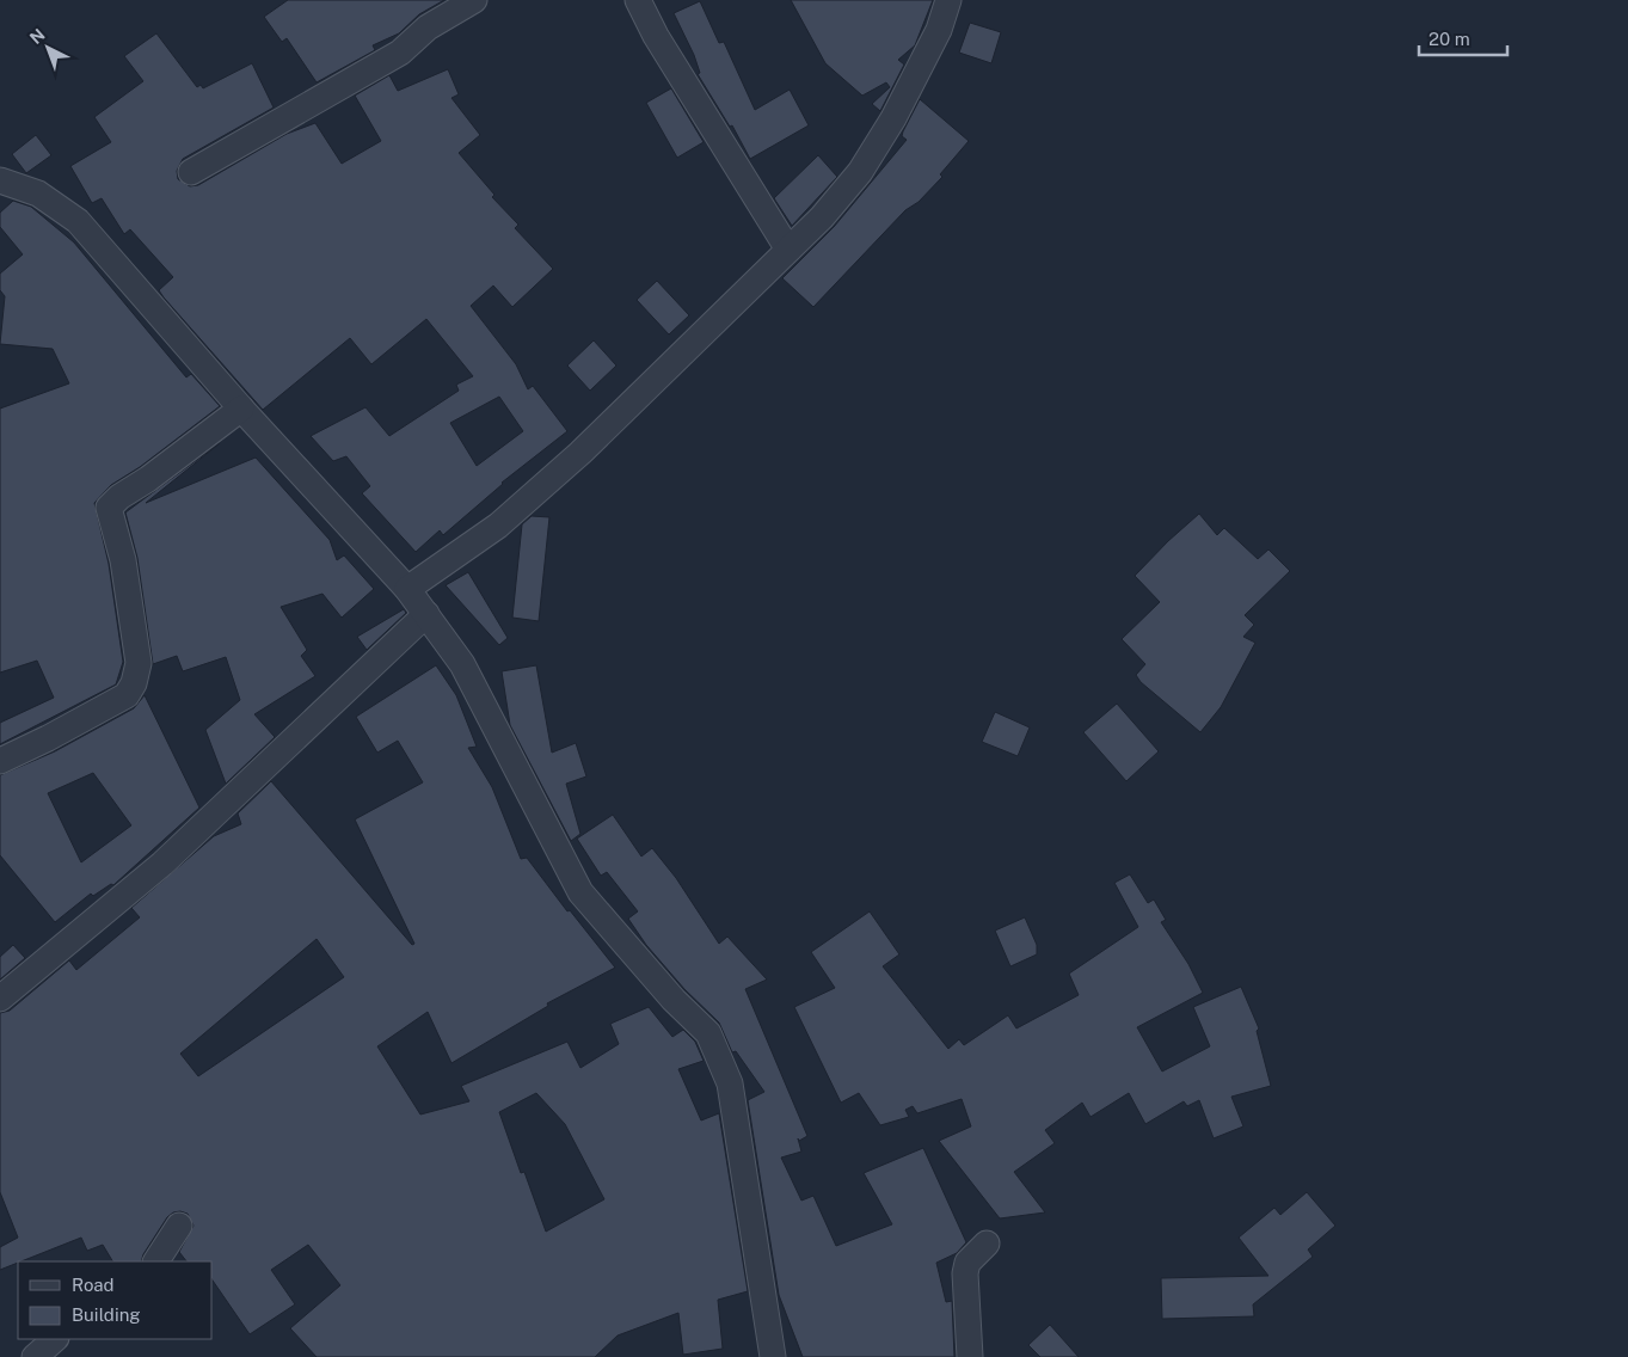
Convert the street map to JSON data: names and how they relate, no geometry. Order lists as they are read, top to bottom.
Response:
{
  "legend": ["Road", "Building"],
  "scale_bar": "20 m",
  "north": "top left"
}
